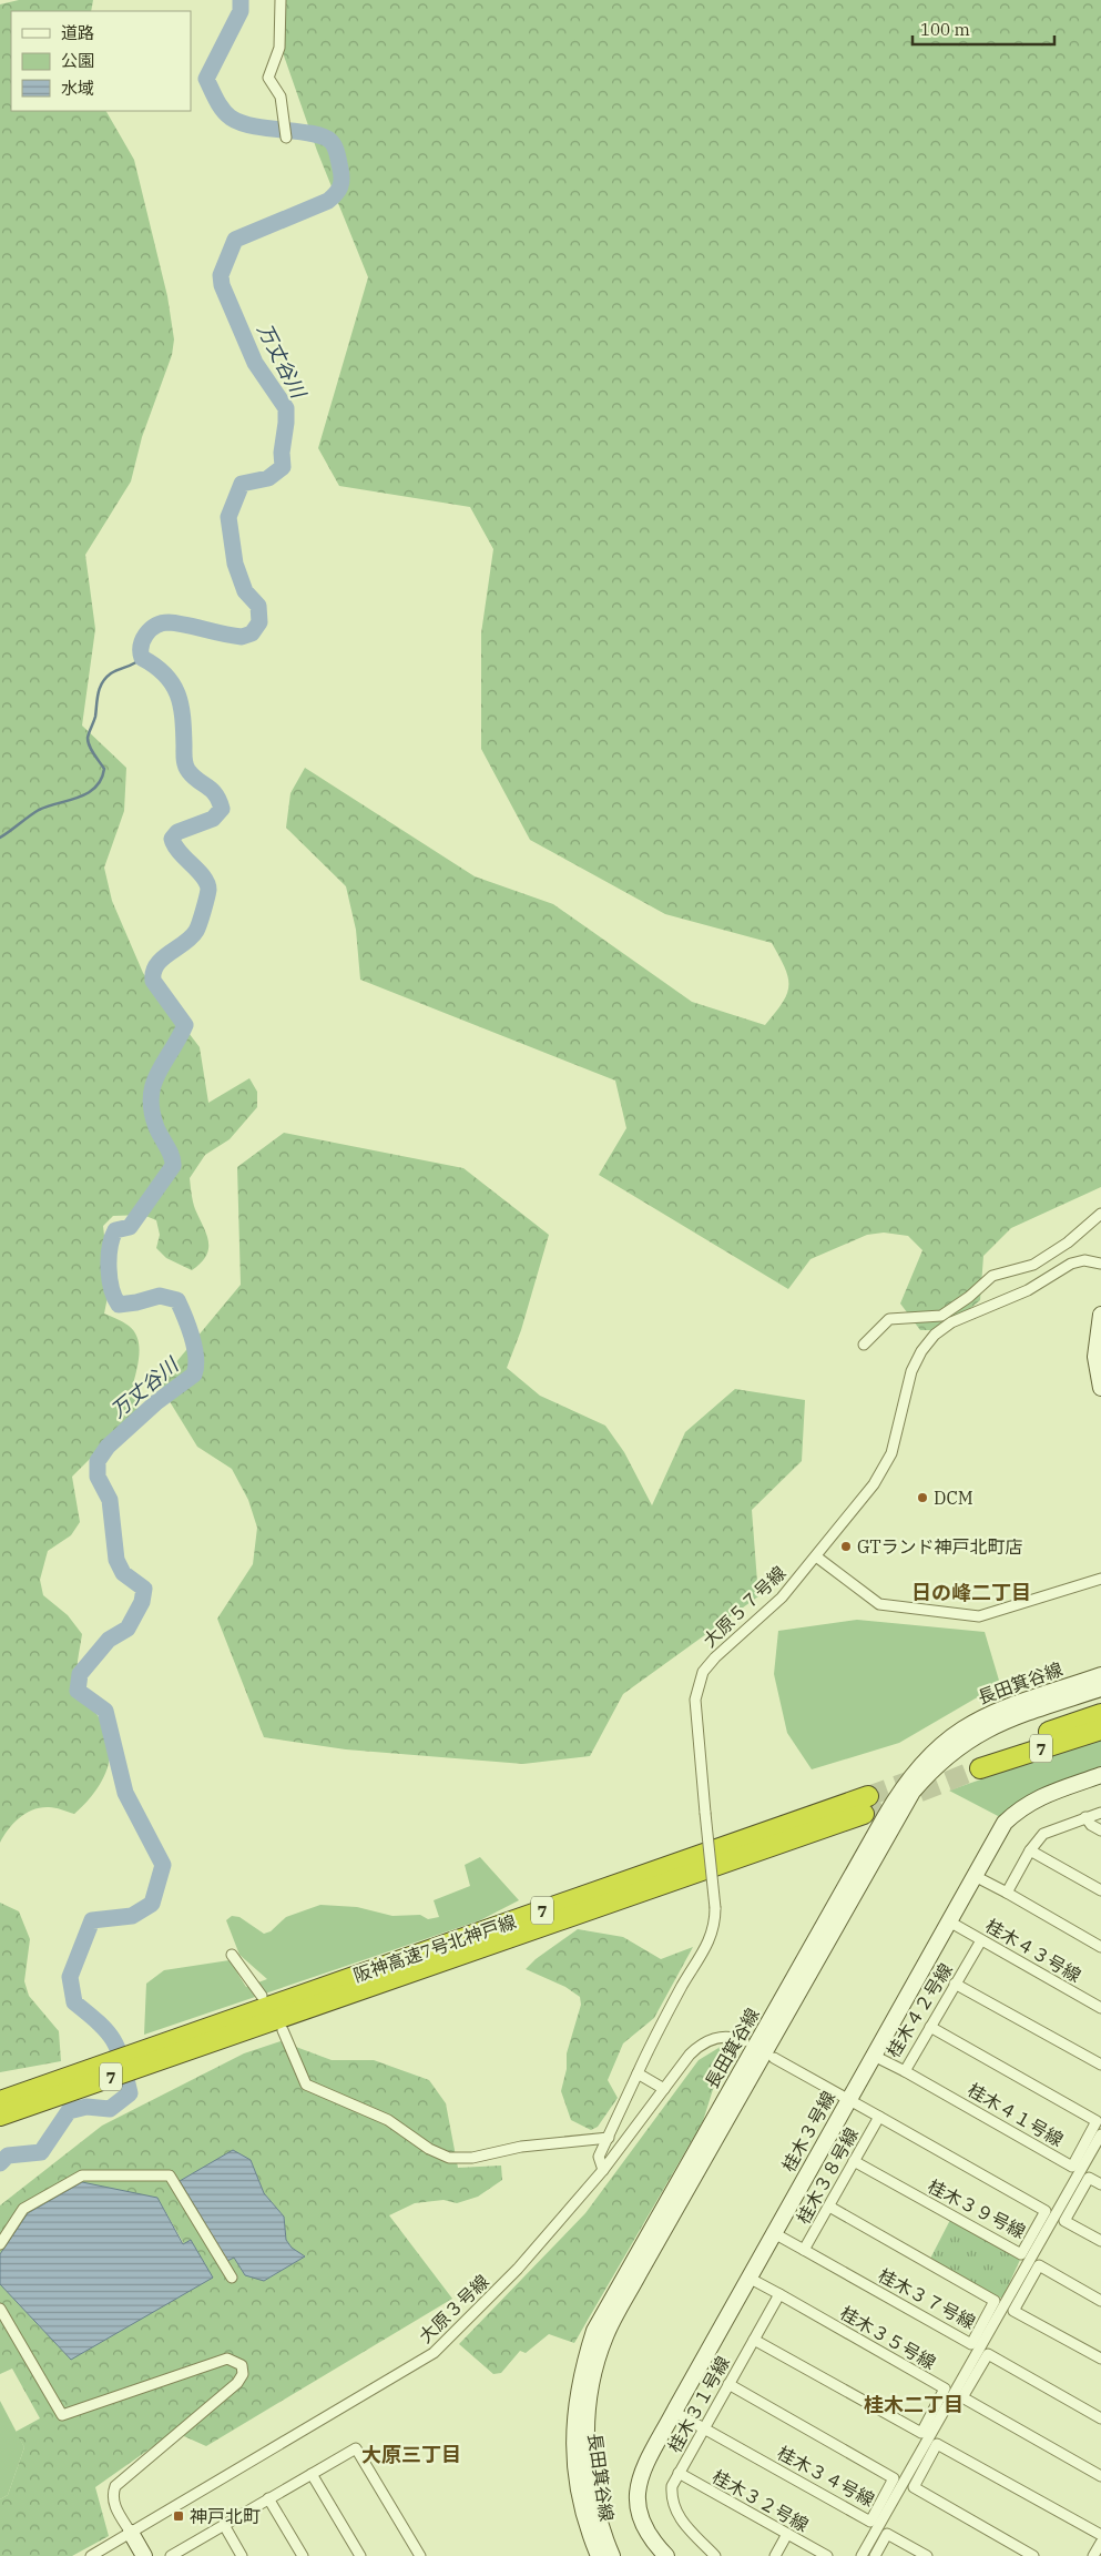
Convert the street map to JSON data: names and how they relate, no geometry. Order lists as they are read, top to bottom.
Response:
{
  "streets": {
    "highway": ["7", "阪神高速7号北神戸線"],
    "street": [
      "大原５７号線",
      "長田箕谷線",
      "桂木４３号線",
      "桂木４２号線",
      "桂木４１号線",
      "桂木３号線",
      "桂木３８号線",
      "桂木３９号線",
      "桂木３７号線",
      "大原３号線",
      "桂木３５号線",
      "桂木３１号線",
      "桂木３４号線",
      "桂木３２号線"
    ]
  },
  "crossings": [
    ["大原５７号線", "大原３号線"],
    ["桂木４３号線", "桂木４２号線"],
    ["桂木４３号線", "桂木３号線"],
    ["桂木４２号線", "桂木４１号線"],
    ["桂木４２号線", "桂木３号線"],
    ["桂木３号線", "桂木３８号線"],
    ["桂木３号線", "桂木３４号線"],
    ["桂木３８号線", "桂木３９号線"],
    ["桂木３８号線", "桂木３７号線"],
    ["桂木３５号線", "桂木３１号線"],
    ["桂木３１号線", "桂木３４号線"],
    ["桂木３１号線", "桂木３２号線"]
  ],
  "districts": ["日の峰二丁目", "桂木二丁目", "大原三丁目"],
  "water": ["万丈谷川"],
  "places": {
    "other": ["DCM", "GTランド神戸北町店"],
    "transit": ["神戸北町"]
  },
  "legend": ["道路", "公園", "水域"],
  "scale_bar": "100 m"
}
